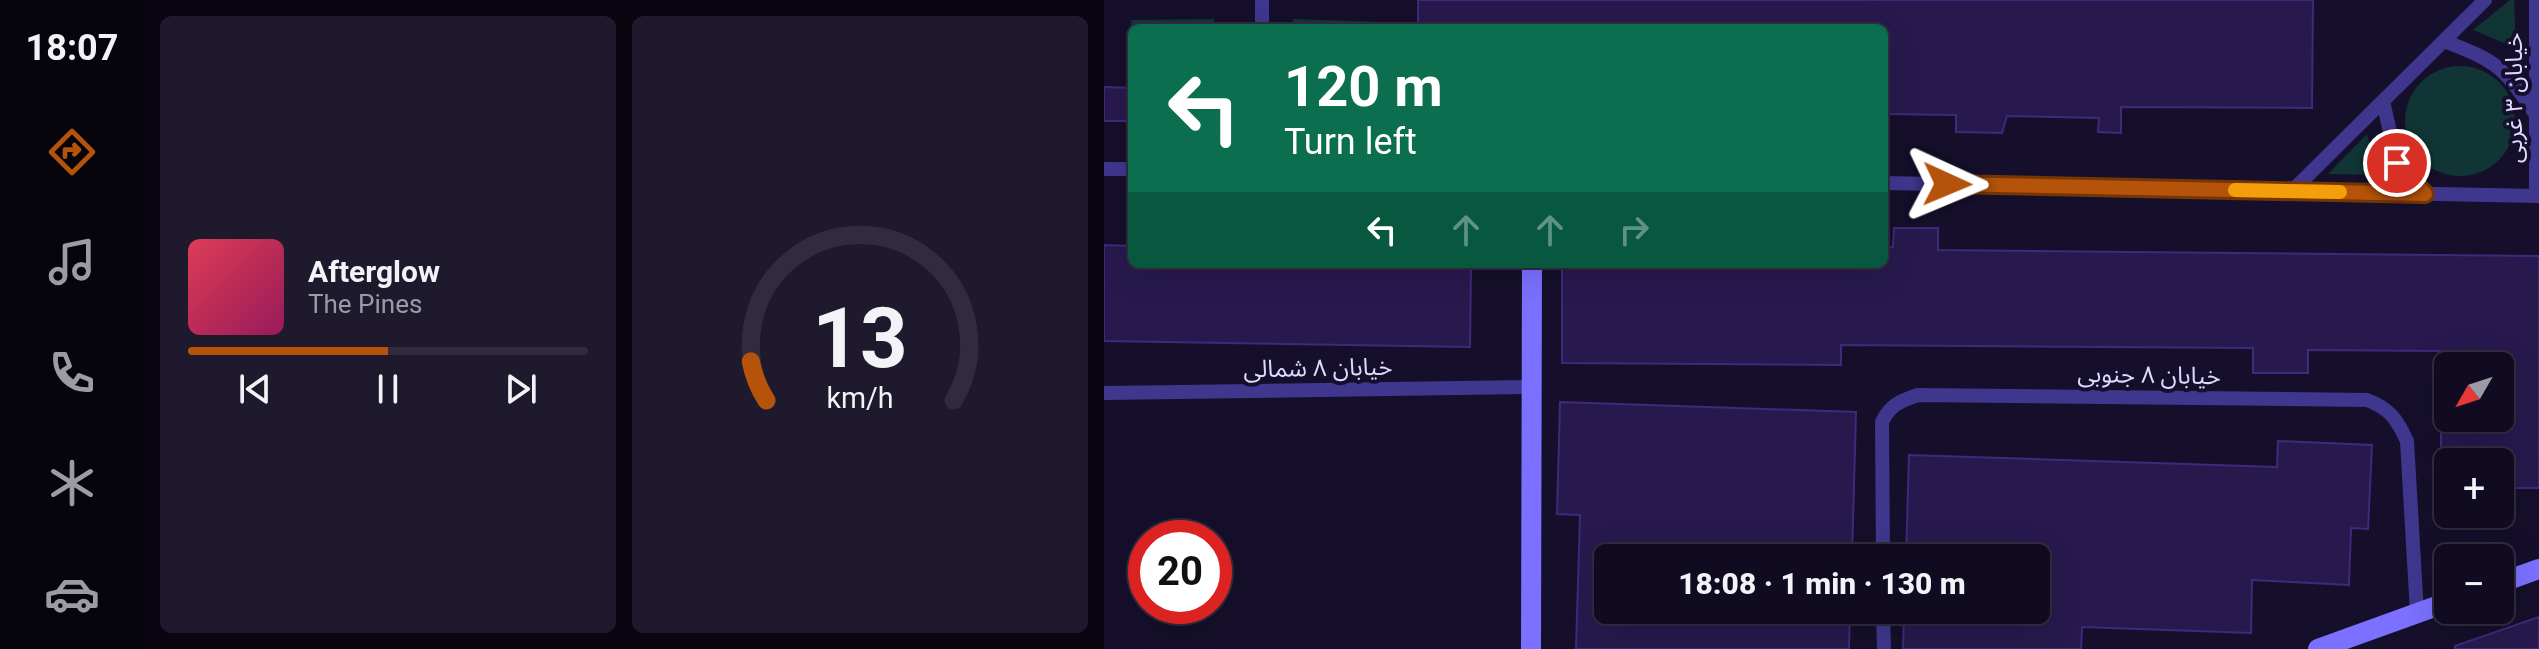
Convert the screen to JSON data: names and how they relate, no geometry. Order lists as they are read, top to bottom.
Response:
{
  "streets": {
    "lane": ["خیابان ۳ غربی", "خیابان ۸ شمالی", "خیابان ۸ جنوبی"]
  },
  "north": "bottom left",
  "page": {
    "tabs": "18:07",
    "turn": ["120 m", "Turn left"],
    "song": ["Afterglow", "The Pines"],
    "map_buttons": ["+", "−"],
    "limit": "20",
    "trip": "18:08 · 1 min · 130 m",
    "gauge": ["13", "km/h"]
  }
}
